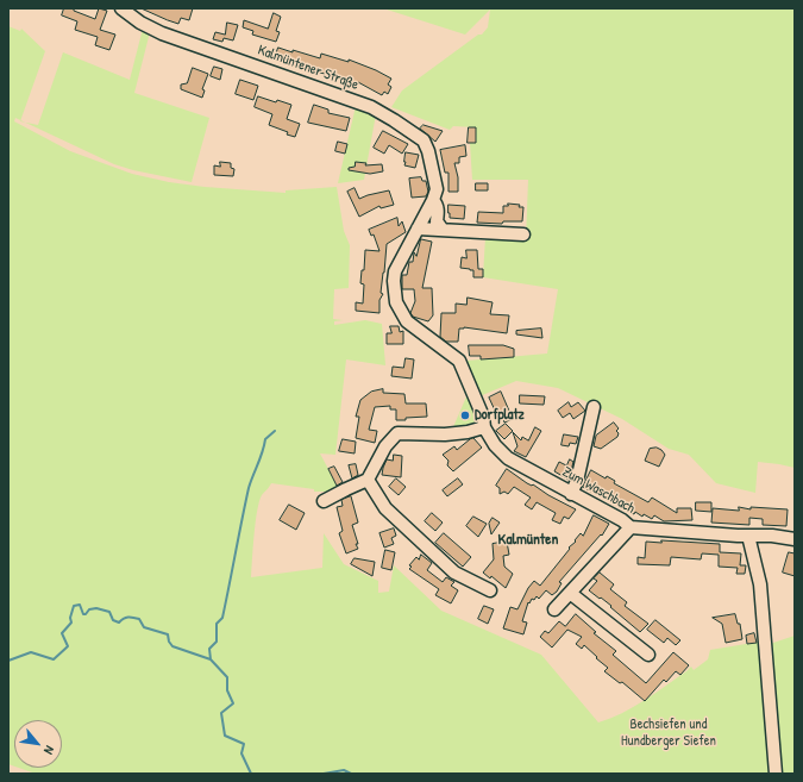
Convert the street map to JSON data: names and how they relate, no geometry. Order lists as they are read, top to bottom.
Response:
{
  "streets": {
    "street": ["Kalmüntener Straße", "Zum Waschbach"]
  },
  "crossings": [
    ["Kalmüntener Straße", "Zum Waschbach"]
  ],
  "districts": ["Kalmünten"],
  "parks": ["Bechsiefen und Hundberger Siefen"],
  "places": ["Dorfplatz"],
  "north": "bottom right"
}
